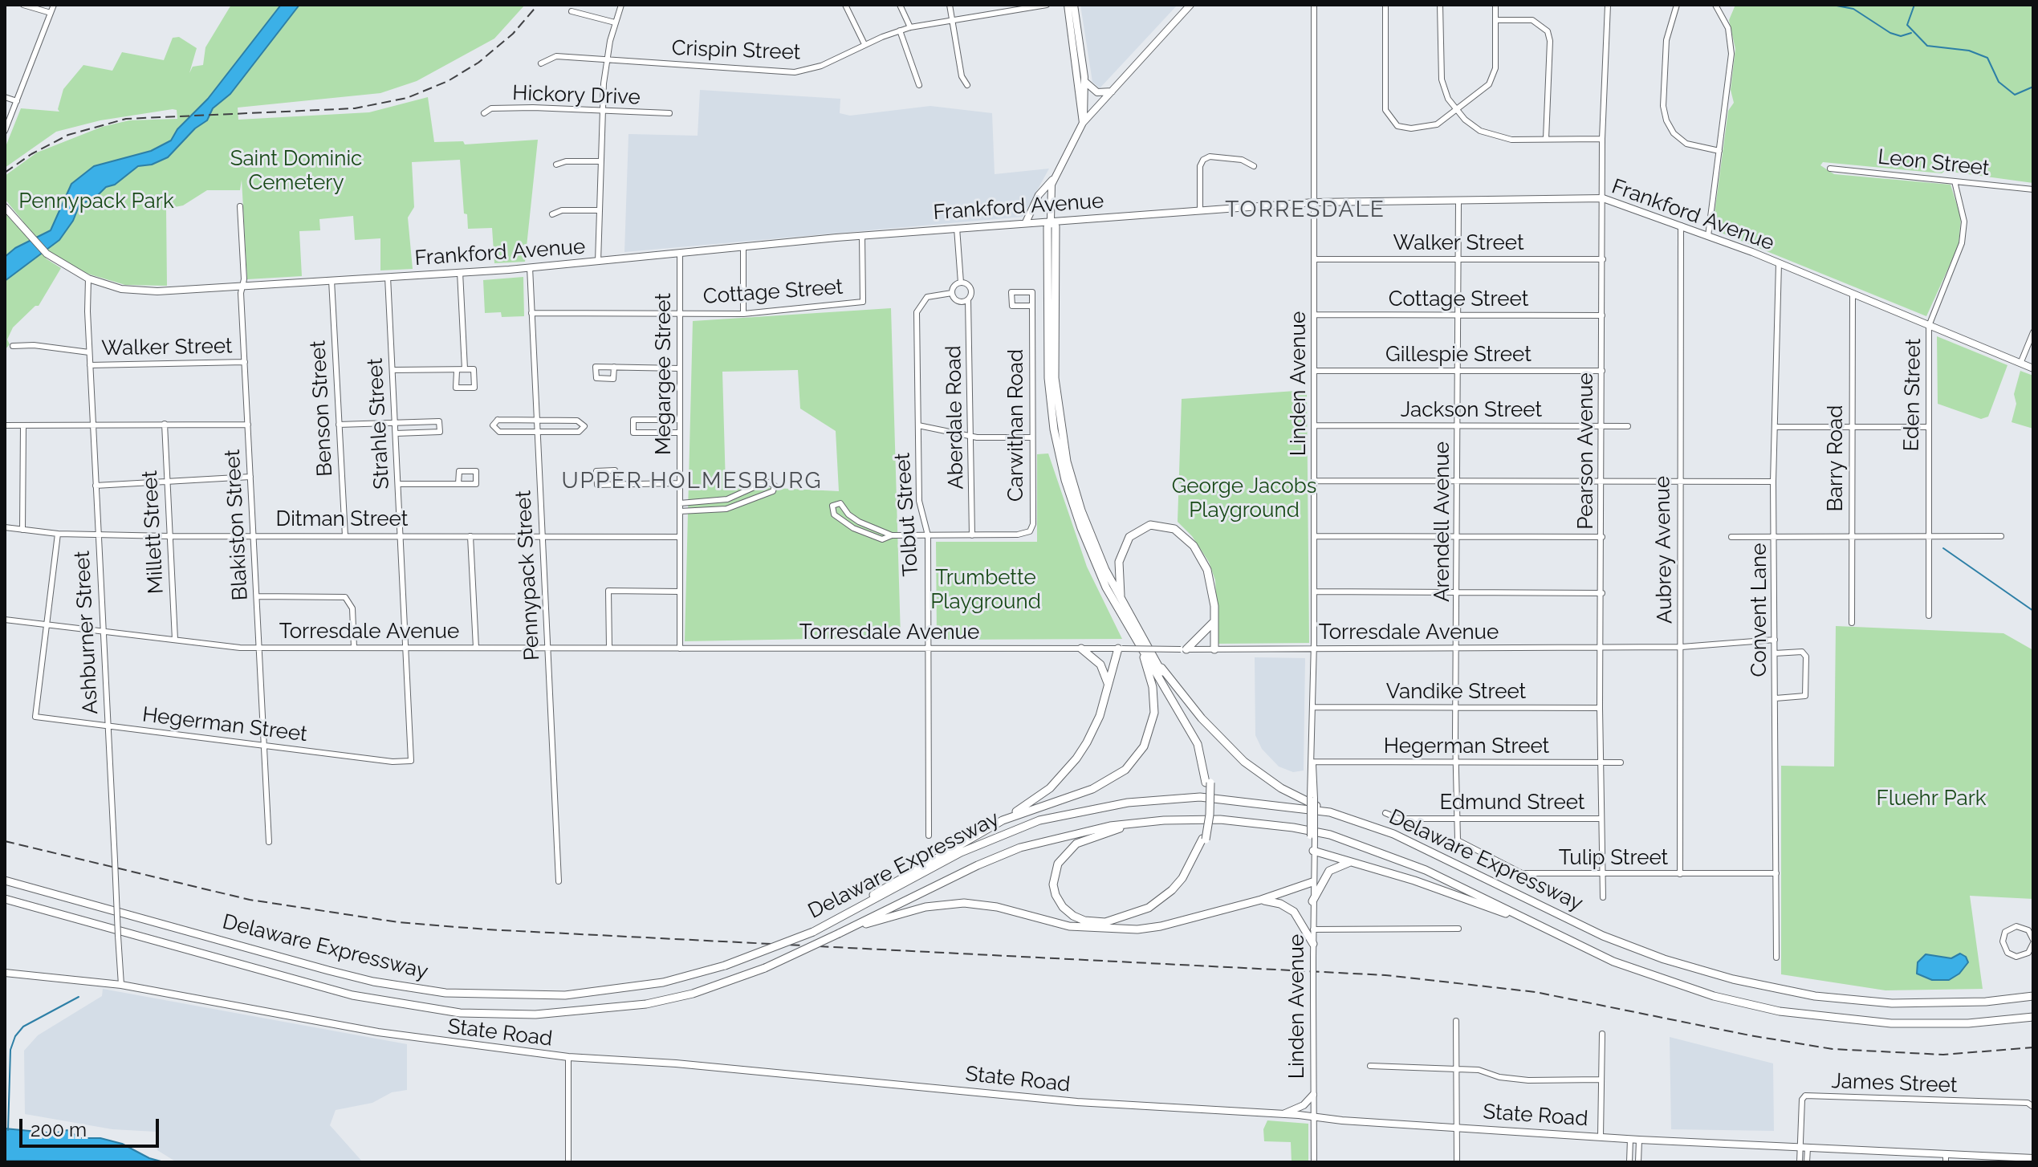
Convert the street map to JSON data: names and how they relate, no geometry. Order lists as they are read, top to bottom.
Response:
{
  "streets": {
    "highway": ["Delaware Expressway"],
    "main road": ["Frankford Avenue", "State Road"],
    "street": [
      "Crispin Street",
      "Hickory Drive",
      "Leon Street",
      "Walker Street",
      "Cottage Street",
      "Gillespie Street",
      "Megargee Street",
      "Linden Avenue",
      "Eden Street",
      "Benson Street",
      "Jackson Street",
      "Aberdale Road",
      "Strahle Street",
      "Carwithan Road",
      "Pearson Avenue",
      "Barry Road",
      "Tolbut Street",
      "Ditman Street",
      "Arendell Avenue",
      "Blakiston Street",
      "Millett Street",
      "Aubrey Avenue",
      "Pennypack Street",
      "Convent Lane",
      "Torresdale Avenue",
      "Ashburner Street",
      "Vandike Street",
      "Hegerman Street",
      "Edmund Street",
      "Tulip Street",
      "James Street"
    ]
  },
  "crossings": [
    ["Leon Street", "Eden Street"],
    ["Frankford Avenue", "Cottage Street"],
    ["Frankford Avenue", "Megargee Street"],
    ["Frankford Avenue", "Linden Avenue"],
    ["Frankford Avenue", "Eden Street"],
    ["Frankford Avenue", "Benson Street"],
    ["Frankford Avenue", "Strahle Street"],
    ["Frankford Avenue", "Pearson Avenue"],
    ["Frankford Avenue", "Barry Road"],
    ["Frankford Avenue", "Arendell Avenue"],
    ["Frankford Avenue", "Blakiston Street"],
    ["Frankford Avenue", "Aubrey Avenue"],
    ["Frankford Avenue", "Pennypack Street"],
    ["Frankford Avenue", "Convent Lane"],
    ["Frankford Avenue", "Ashburner Street"],
    ["Walker Street", "Linden Avenue"],
    ["Walker Street", "Pearson Avenue"],
    ["Walker Street", "Arendell Avenue"],
    ["Walker Street", "Blakiston Street"],
    ["Walker Street", "Ashburner Street"],
    ["Cottage Street", "Megargee Street"],
    ["Cottage Street", "Linden Avenue"],
    ["Cottage Street", "Pearson Avenue"],
    ["Cottage Street", "Arendell Avenue"],
    ["Cottage Street", "Pennypack Street"],
    ["Gillespie Street", "Linden Avenue"],
    ["Gillespie Street", "Pearson Avenue"],
    ["Gillespie Street", "Arendell Avenue"],
    ["Megargee Street", "Ditman Street"],
    ["Megargee Street", "Torresdale Avenue"],
    ["Linden Avenue", "Jackson Street"],
    ["Linden Avenue", "Torresdale Avenue"],
    ["Linden Avenue", "Vandike Street"],
    ["Linden Avenue", "Hegerman Street"],
    ["Linden Avenue", "State Road"],
    ["Benson Street", "Ditman Street"],
    ["Jackson Street", "Pearson Avenue"],
    ["Jackson Street", "Arendell Avenue"],
    ["Aberdale Road", "Carwithan Road"],
    ["Aberdale Road", "Tolbut Street"],
    ["Strahle Street", "Ditman Street"],
    ["Strahle Street", "Torresdale Avenue"],
    ["Strahle Street", "Hegerman Street"],
    ["Pearson Avenue", "Torresdale Avenue"],
    ["Pearson Avenue", "Vandike Street"],
    ["Pearson Avenue", "Hegerman Street"],
    ["Pearson Avenue", "Edmund Street"],
    ["Pearson Avenue", "Tulip Street"],
    ["Tolbut Street", "Torresdale Avenue"],
    ["Ditman Street", "Blakiston Street"],
    ["Ditman Street", "Millett Street"],
    ["Ditman Street", "Pennypack Street"],
    ["Ditman Street", "Ashburner Street"],
    ["Arendell Avenue", "Torresdale Avenue"],
    ["Arendell Avenue", "Vandike Street"],
    ["Arendell Avenue", "Hegerman Street"],
    ["Arendell Avenue", "Edmund Street"],
    ["Arendell Avenue", "Tulip Street"],
    ["Blakiston Street", "Torresdale Avenue"],
    ["Blakiston Street", "Hegerman Street"],
    ["Millett Street", "Torresdale Avenue"],
    ["Aubrey Avenue", "Torresdale Avenue"],
    ["Aubrey Avenue", "Tulip Street"],
    ["Pennypack Street", "Torresdale Avenue"],
    ["Convent Lane", "Torresdale Avenue"],
    ["Convent Lane", "Tulip Street"],
    ["Torresdale Avenue", "Ashburner Street"],
    ["Torresdale Avenue", "Hegerman Street"],
    ["Ashburner Street", "Hegerman Street"],
    ["Ashburner Street", "State Road"],
    ["State Road", "James Street"]
  ],
  "districts": ["TORRESDALE", "UPPER HOLMESBURG"],
  "parks": [
    "Saint Dominic Cemetery",
    "Pennypack Park",
    "George Jacobs Playground",
    "Trumbette Playground",
    "Fluehr Park"
  ],
  "scale_bar": "200 m"
}
